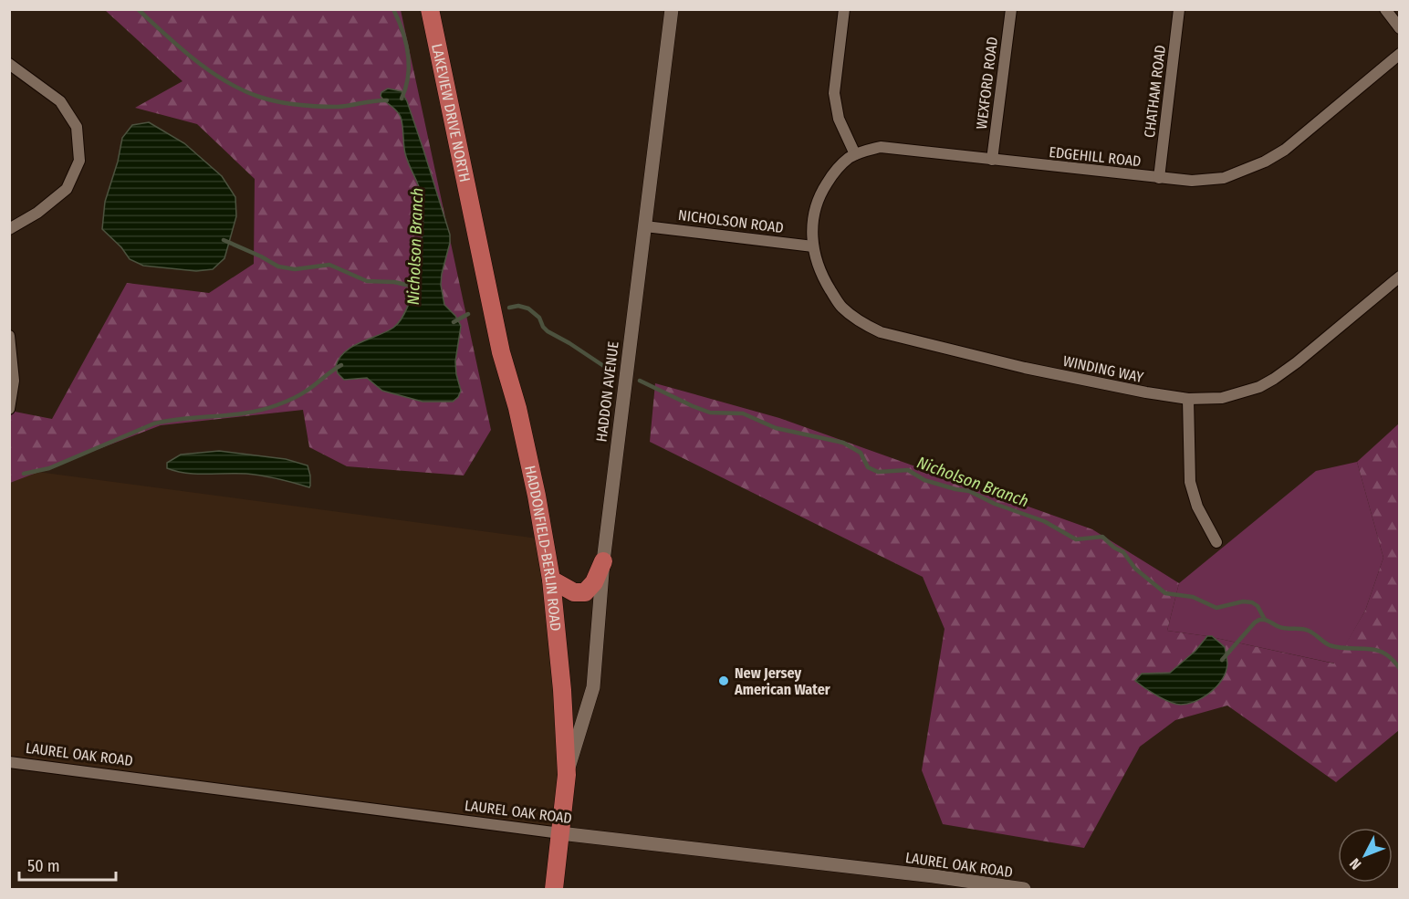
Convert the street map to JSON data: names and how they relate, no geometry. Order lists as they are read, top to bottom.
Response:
{
  "streets": {
    "main road": ["LAKEVIEW DRIVE NORTH", "HADDONFIELD-BERLIN ROAD"],
    "street": [
      "WEXFORD ROAD",
      "CHATHAM ROAD",
      "EDGEHILL ROAD",
      "NICHOLSON ROAD",
      "WINDING WAY",
      "HADDON AVENUE",
      "LAUREL OAK ROAD"
    ]
  },
  "crossings": [
    ["WEXFORD ROAD", "EDGEHILL ROAD"],
    ["CHATHAM ROAD", "EDGEHILL ROAD"],
    ["LAKEVIEW DRIVE NORTH", "HADDONFIELD-BERLIN ROAD"],
    ["EDGEHILL ROAD", "NICHOLSON ROAD"],
    ["EDGEHILL ROAD", "WINDING WAY"],
    ["NICHOLSON ROAD", "WINDING WAY"],
    ["NICHOLSON ROAD", "HADDON AVENUE"],
    ["HADDON AVENUE", "HADDONFIELD-BERLIN ROAD"],
    ["HADDONFIELD-BERLIN ROAD", "LAUREL OAK ROAD"]
  ],
  "water": ["Nicholson Branch"],
  "places": ["New Jersey American Water"],
  "scale_bar": "50 m",
  "north": "bottom left"
}
